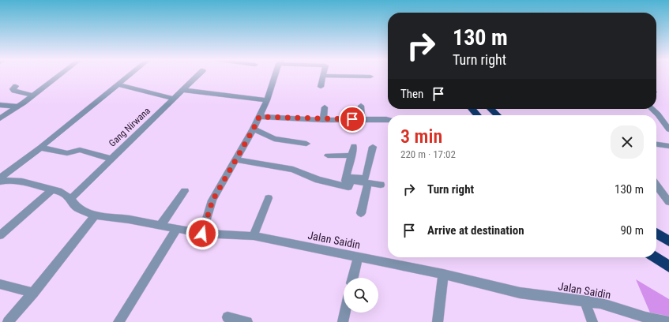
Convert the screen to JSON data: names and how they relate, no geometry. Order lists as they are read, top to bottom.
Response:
{
  "streets": {
    "street": ["Gang Nirwana", "Jalan Saidin"]
  },
  "crossings": [
    ["Gang Nirwana", "Jalan Saidin"]
  ],
  "page": {
    "turn": ["130 m", "Turn right"],
    "then": "Then",
    "heading": ["3 min", "220 m · 17:02"],
    "list": [
      {
        "name": "Turn right",
        "value": "130 m"
      },
      {
        "name": "Arrive at destination",
        "value": "90 m"
      }
    ]
  }
}
